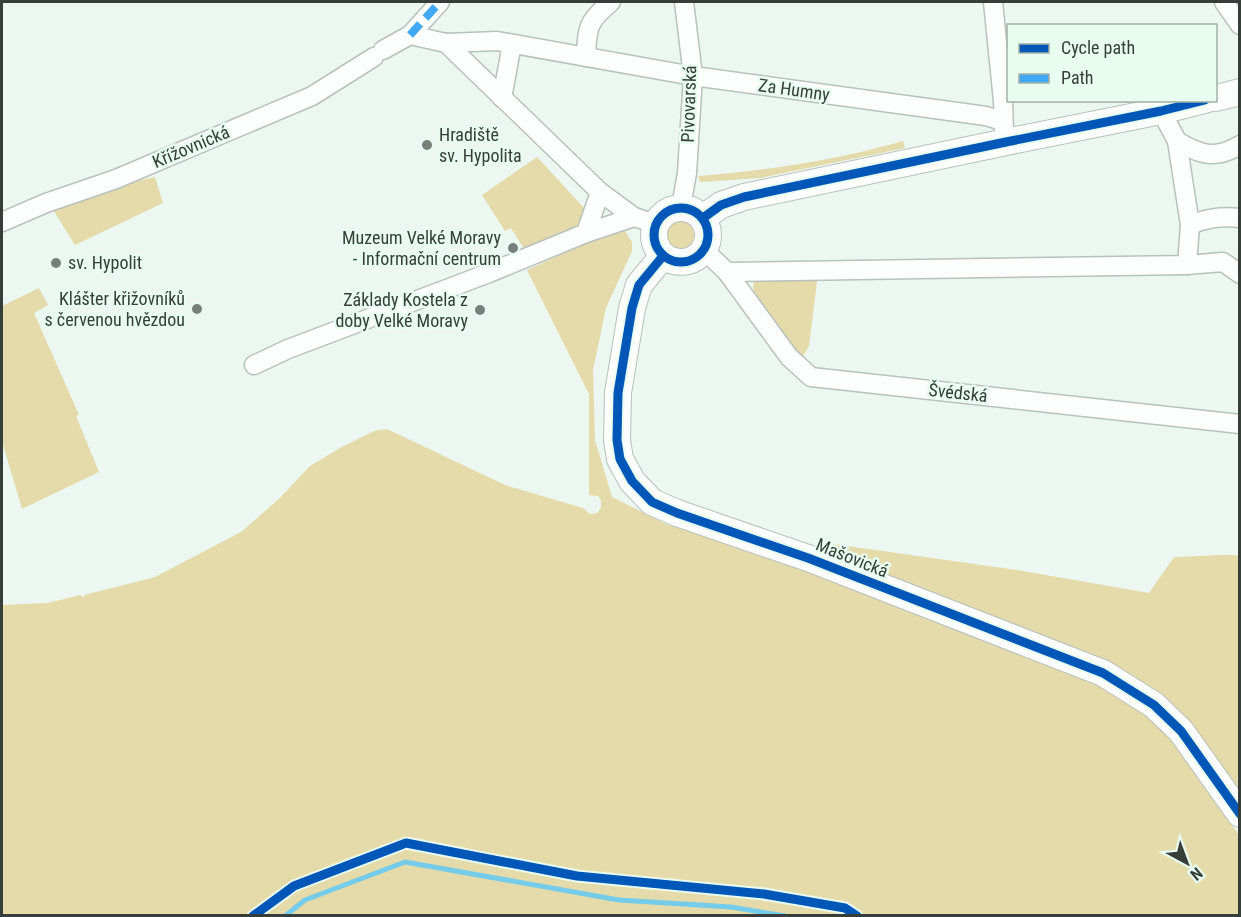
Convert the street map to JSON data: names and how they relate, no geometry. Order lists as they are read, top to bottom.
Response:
{
  "streets": {
    "street": [
      "Za Humny",
      "Pivovarská",
      "Křížovnická",
      "Švédská",
      "Mašovická"
    ]
  },
  "crossings": [
    ["Za Humny", "Pivovarská"],
    ["Pivovarská", "Švédská"],
    ["Pivovarská", "Mašovická"],
    ["Švédská", "Mašovická"]
  ],
  "places": [
    "Hradiště sv. Hypolita",
    "Muzeum Velké Moravy - Informační centrum",
    "sv. Hypolit",
    "Klášter křižovníků s červenou hvězdou",
    "Základy Kostela z doby Velké Moravy"
  ],
  "legend": ["Cycle path", "Path"],
  "north": "bottom right"
}
